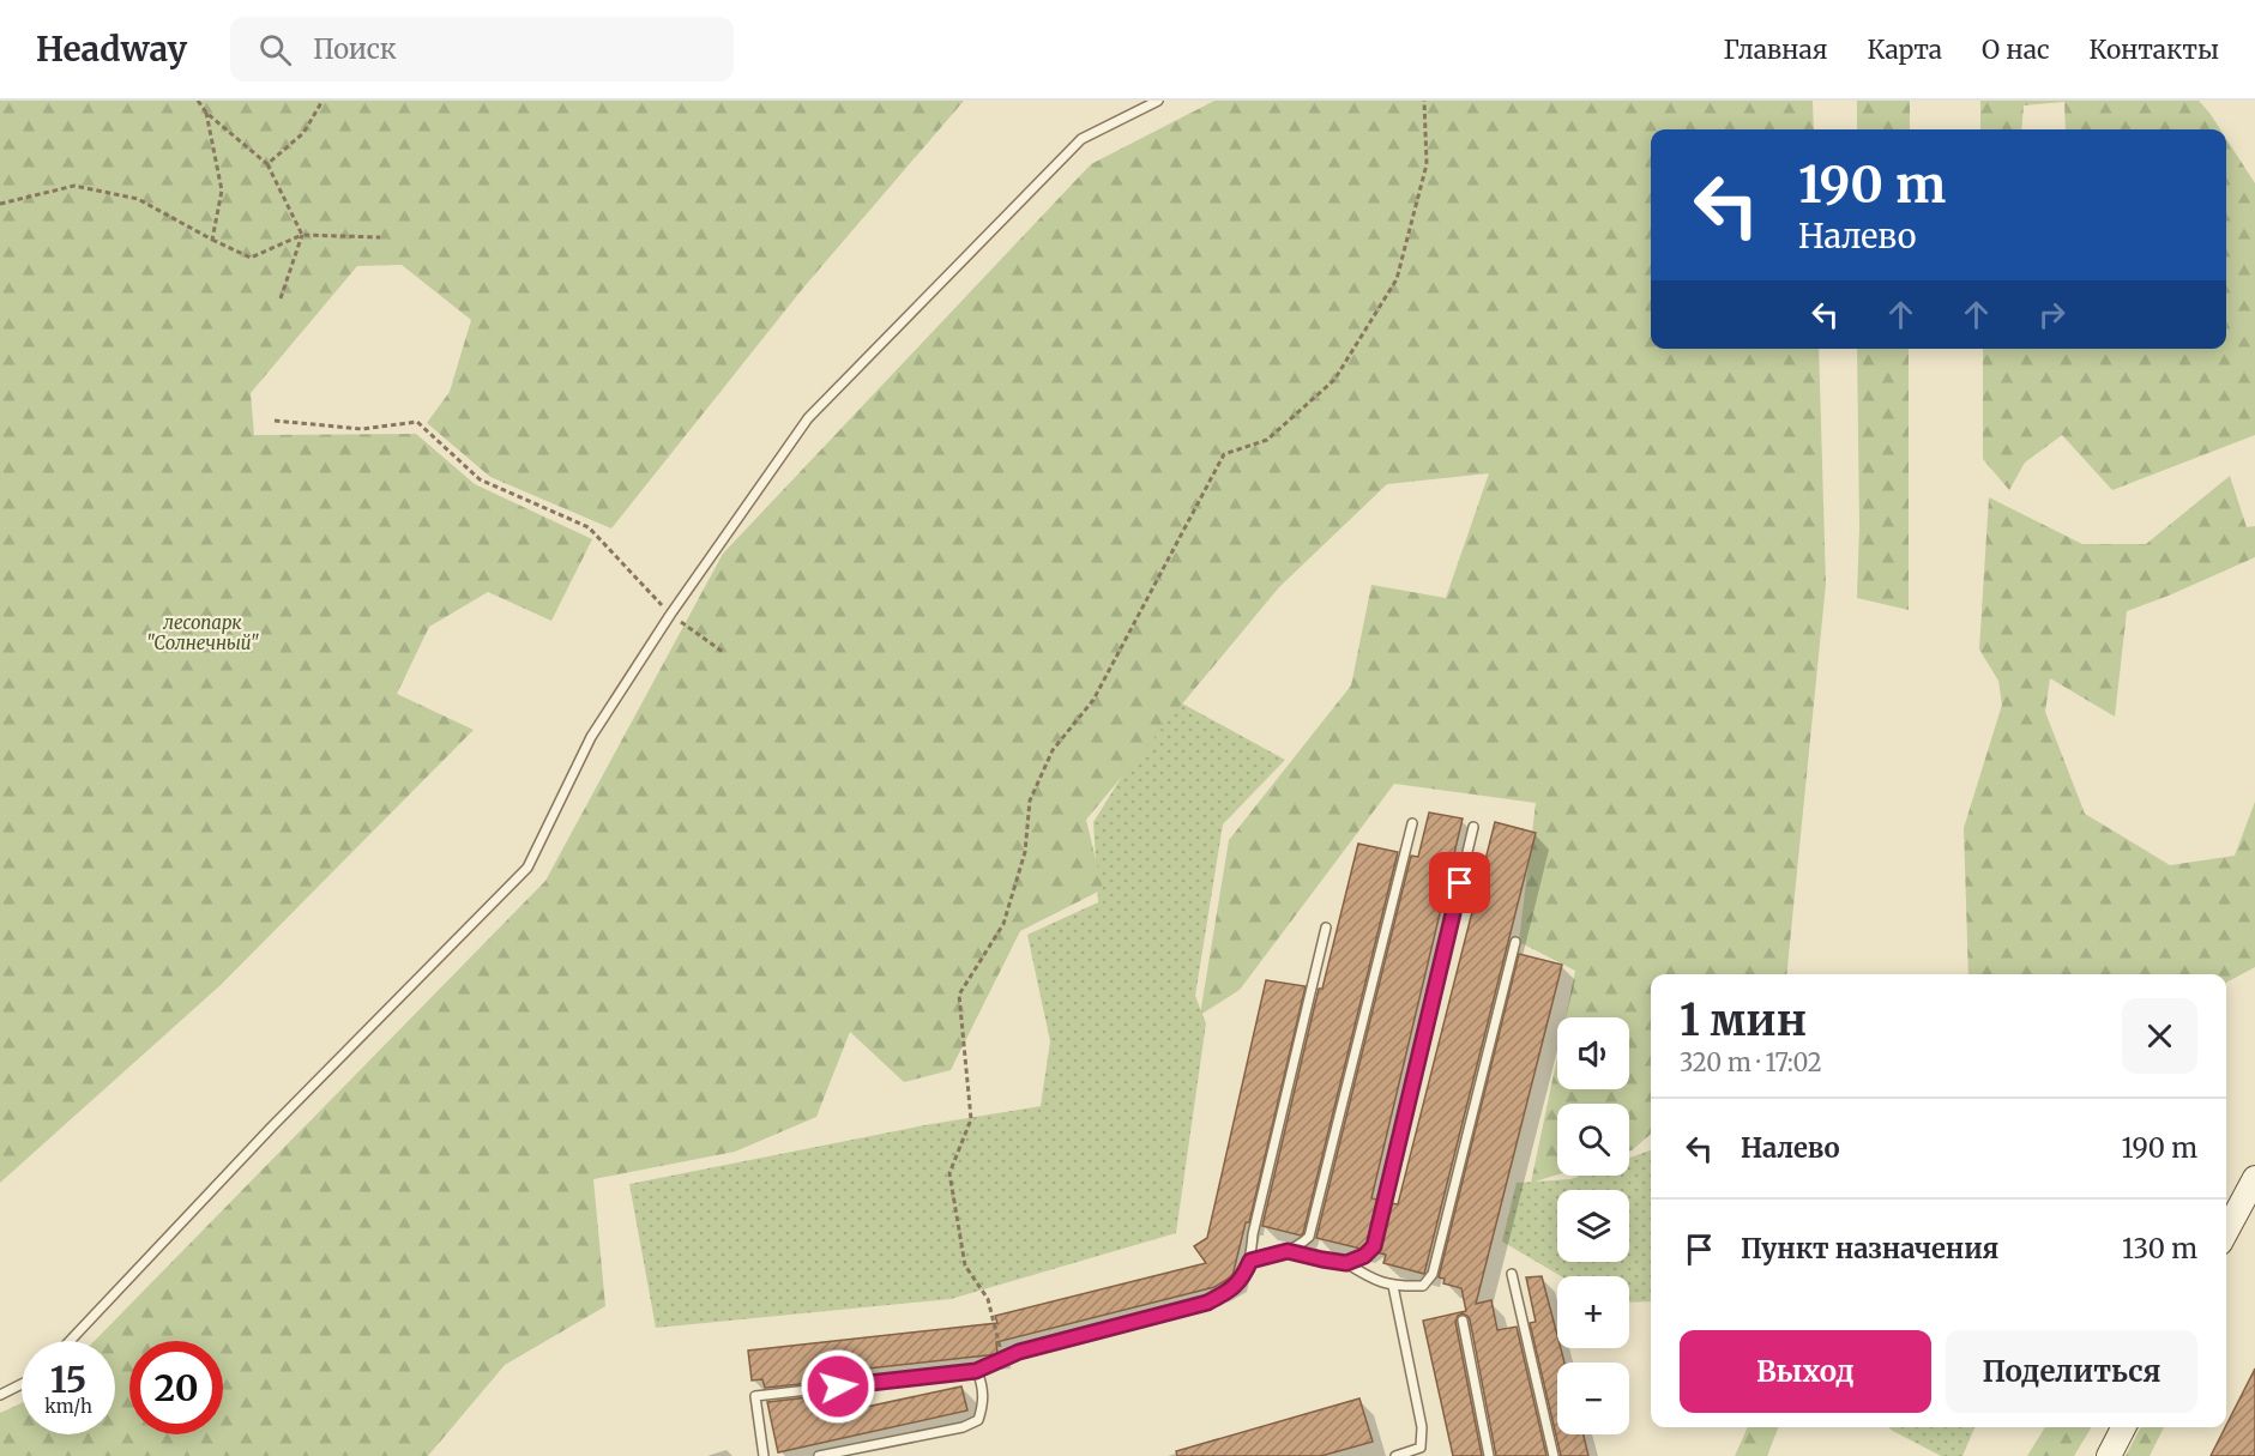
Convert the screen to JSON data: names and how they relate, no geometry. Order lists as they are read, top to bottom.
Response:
{
  "parks": ["лесопарк \"Солнечный\""],
  "page": {
    "header": "Headway",
    "search": "Поиск",
    "nav": [
      "Главная",
      "Карта",
      "О нас",
      "Контакты"
    ],
    "turn": ["190 m", "Налево"],
    "heading": ["1 мин", "320 m · 17:02"],
    "map_buttons": ["+", "−"],
    "list": [
      {
        "name": "Налево",
        "value": "190 m"
      },
      {
        "name": "Пункт назначения",
        "value": "130 m"
      }
    ],
    "buttons": ["Выход", "Поделиться"],
    "speed": "15 km/h",
    "limit": "20"
  }
}
